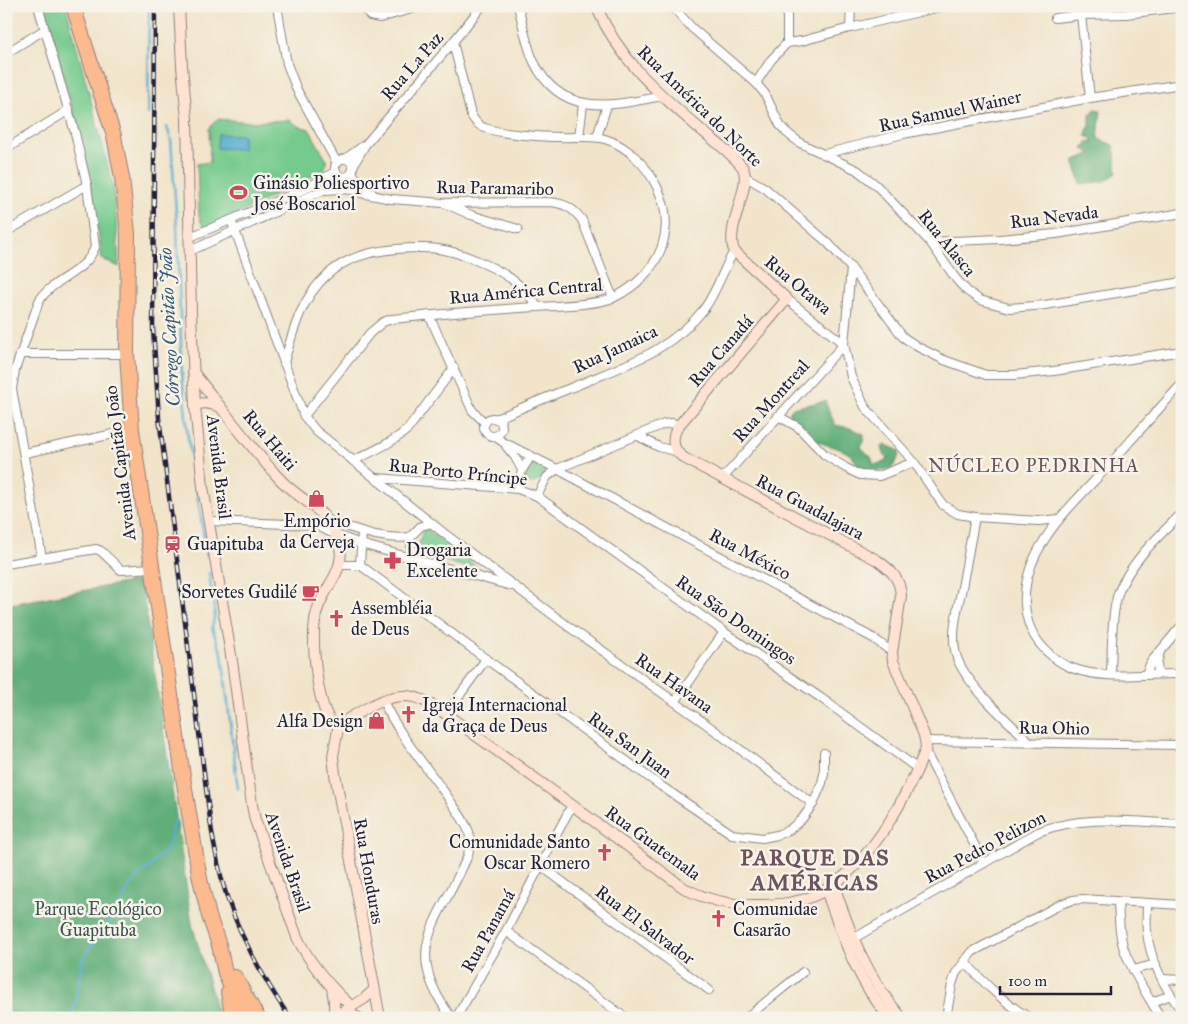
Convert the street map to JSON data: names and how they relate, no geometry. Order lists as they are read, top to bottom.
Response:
{
  "streets": {
    "highway": ["Avenida Capitão João"],
    "main road": [
      "Rua América do Norte",
      "Rua Otawa",
      "Rua Jamaica",
      "Rua Canadá",
      "Rua Haiti",
      "Avenida Brasil",
      "Rua Guadalajara",
      "Rua Guatemala",
      "Rua Honduras"
    ],
    "street": [
      "Rua La Paz",
      "Rua Samuel Wainer",
      "Rua Paramaribo",
      "Rua Nevada",
      "Rua Alasca",
      "Rua América Central",
      "Rua Montreal",
      "Rua Porto Príncipe",
      "Rua México",
      "Rua São Domingos",
      "Rua Havana",
      "Rua Ohio",
      "Rua San Juan",
      "Rua Pedro Pelizon",
      "Rua El Salvador",
      "Rua Panamá"
    ]
  },
  "crossings": [
    ["Rua La Paz", "Rua Paramaribo"],
    ["Rua La Paz", "Rua América Central"],
    ["Rua La Paz", "Avenida Brasil"],
    ["Rua América do Norte", "Rua Jamaica"],
    ["Rua Samuel Wainer", "Rua Alasca"],
    ["Rua Paramaribo", "Rua América Central"],
    ["Rua Nevada", "Rua Alasca"],
    ["Rua Otawa", "Rua Jamaica"],
    ["Rua Otawa", "Rua Canadá"],
    ["Rua Otawa", "Rua Montreal"],
    ["Rua América Central", "Rua Havana"],
    ["Rua Jamaica", "Rua México"],
    ["Rua Montreal", "Rua Guadalajara"],
    ["Rua Haiti", "Avenida Brasil"],
    ["Rua Haiti", "Rua Havana"],
    ["Avenida Brasil", "Rua Havana"],
    ["Rua Porto Príncipe", "Rua São Domingos"],
    ["Rua Porto Príncipe", "Rua Havana"],
    ["Rua Guadalajara", "Rua México"],
    ["Rua São Domingos", "Rua Guatemala"],
    ["Rua Havana", "Rua San Juan"],
    ["Rua Ohio", "Rua Guatemala"],
    ["Rua Guatemala", "Rua Honduras"],
    ["Rua Guatemala", "Rua Panamá"],
    ["Rua El Salvador", "Rua Panamá"]
  ],
  "districts": ["NÚCLEO PEDRINHA", "PARQUE DAS AMÉRICAS"],
  "water": ["Córrego Capitão João"],
  "parks": ["Parque Ecológico Guapituba"],
  "places": {
    "sports": ["Ginásio Poliesportivo José Boscariol"],
    "shop": ["Empório da Cerveja", "Alfa Design"],
    "station": ["Guapituba"],
    "pharmacy": ["Drogaria Excelente"],
    "cafe": ["Sorvetes Gudilé"],
    "church": [
      "Assembléia de Deus",
      "Igreja Internacional da Graça de Deus",
      "Comunidade Santo Oscar Romero",
      "Comunidae Casarão"
    ]
  },
  "scale_bar": "100 m"
}
